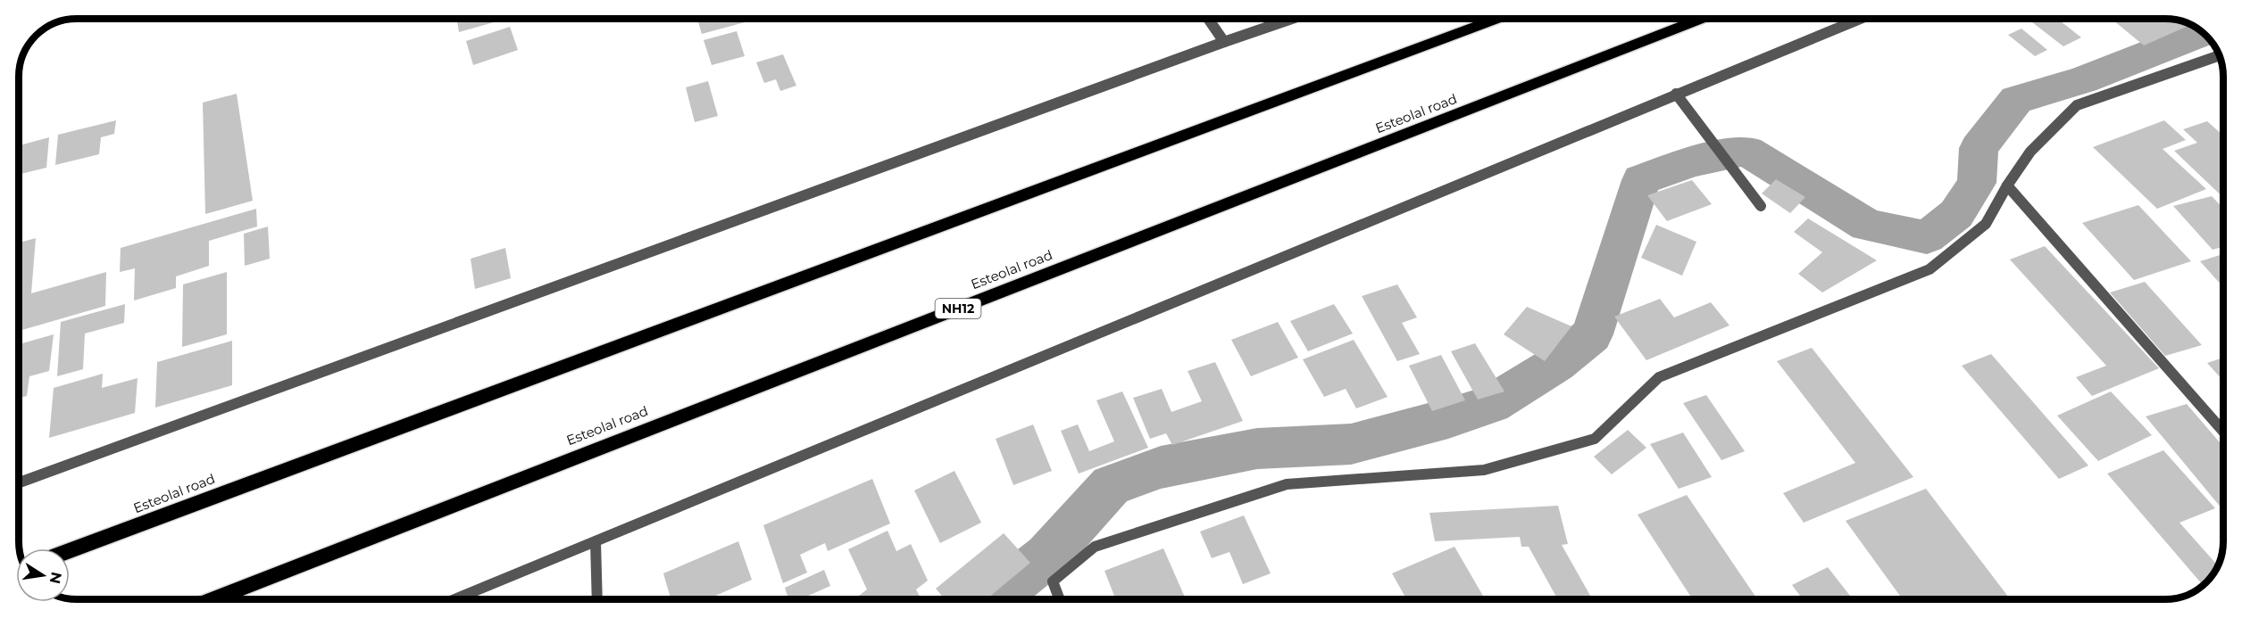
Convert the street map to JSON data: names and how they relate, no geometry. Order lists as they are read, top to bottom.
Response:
{
  "streets": {
    "highway": ["Esteolal road", "NH12"]
  },
  "north": "right"
}
